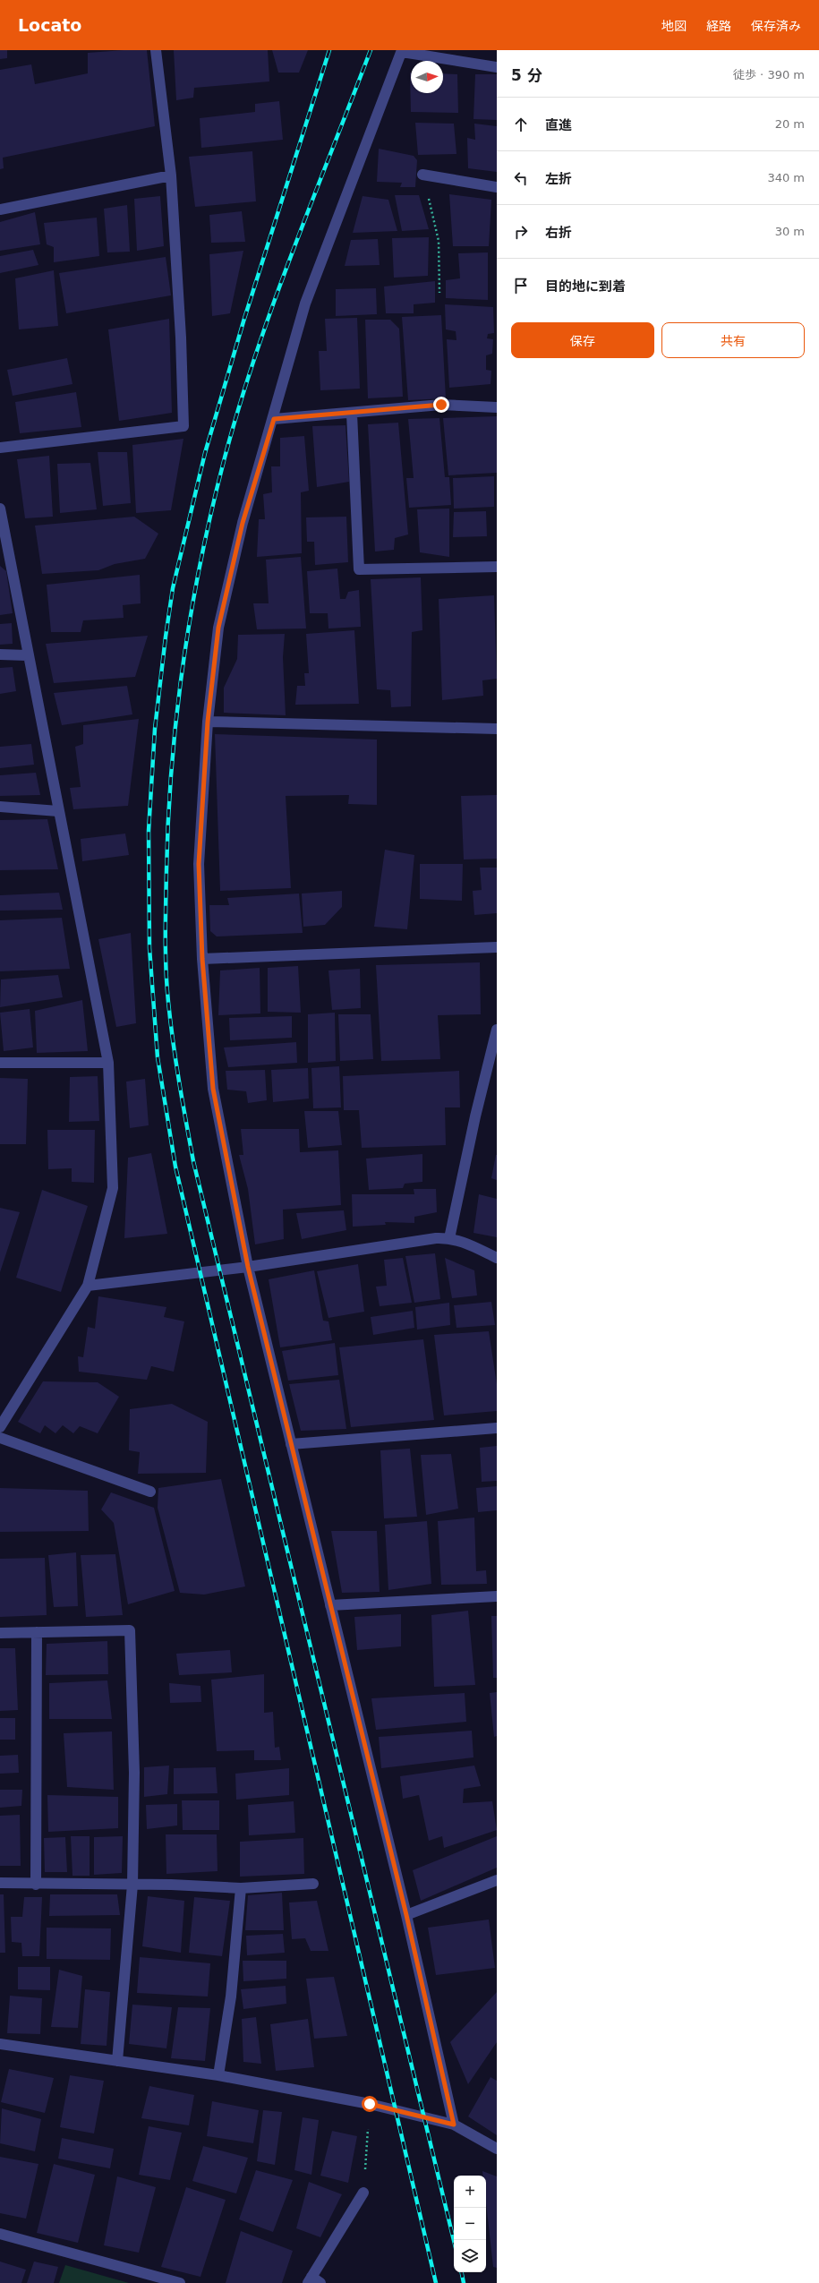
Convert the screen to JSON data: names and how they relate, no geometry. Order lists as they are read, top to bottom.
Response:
{
  "north": "right",
  "page": {
    "header": "Locato",
    "nav": ["地図", "経路", "保存済み"],
    "heading": ["5 分", "徒歩 · 390 m"],
    "list": [
      ["直進", "20 m"],
      ["左折", "340 m"],
      ["右折", "30 m"],
      "目的地に到着"
    ],
    "buttons": ["保存", "共有"],
    "map_buttons": ["+", "−"]
  }
}
